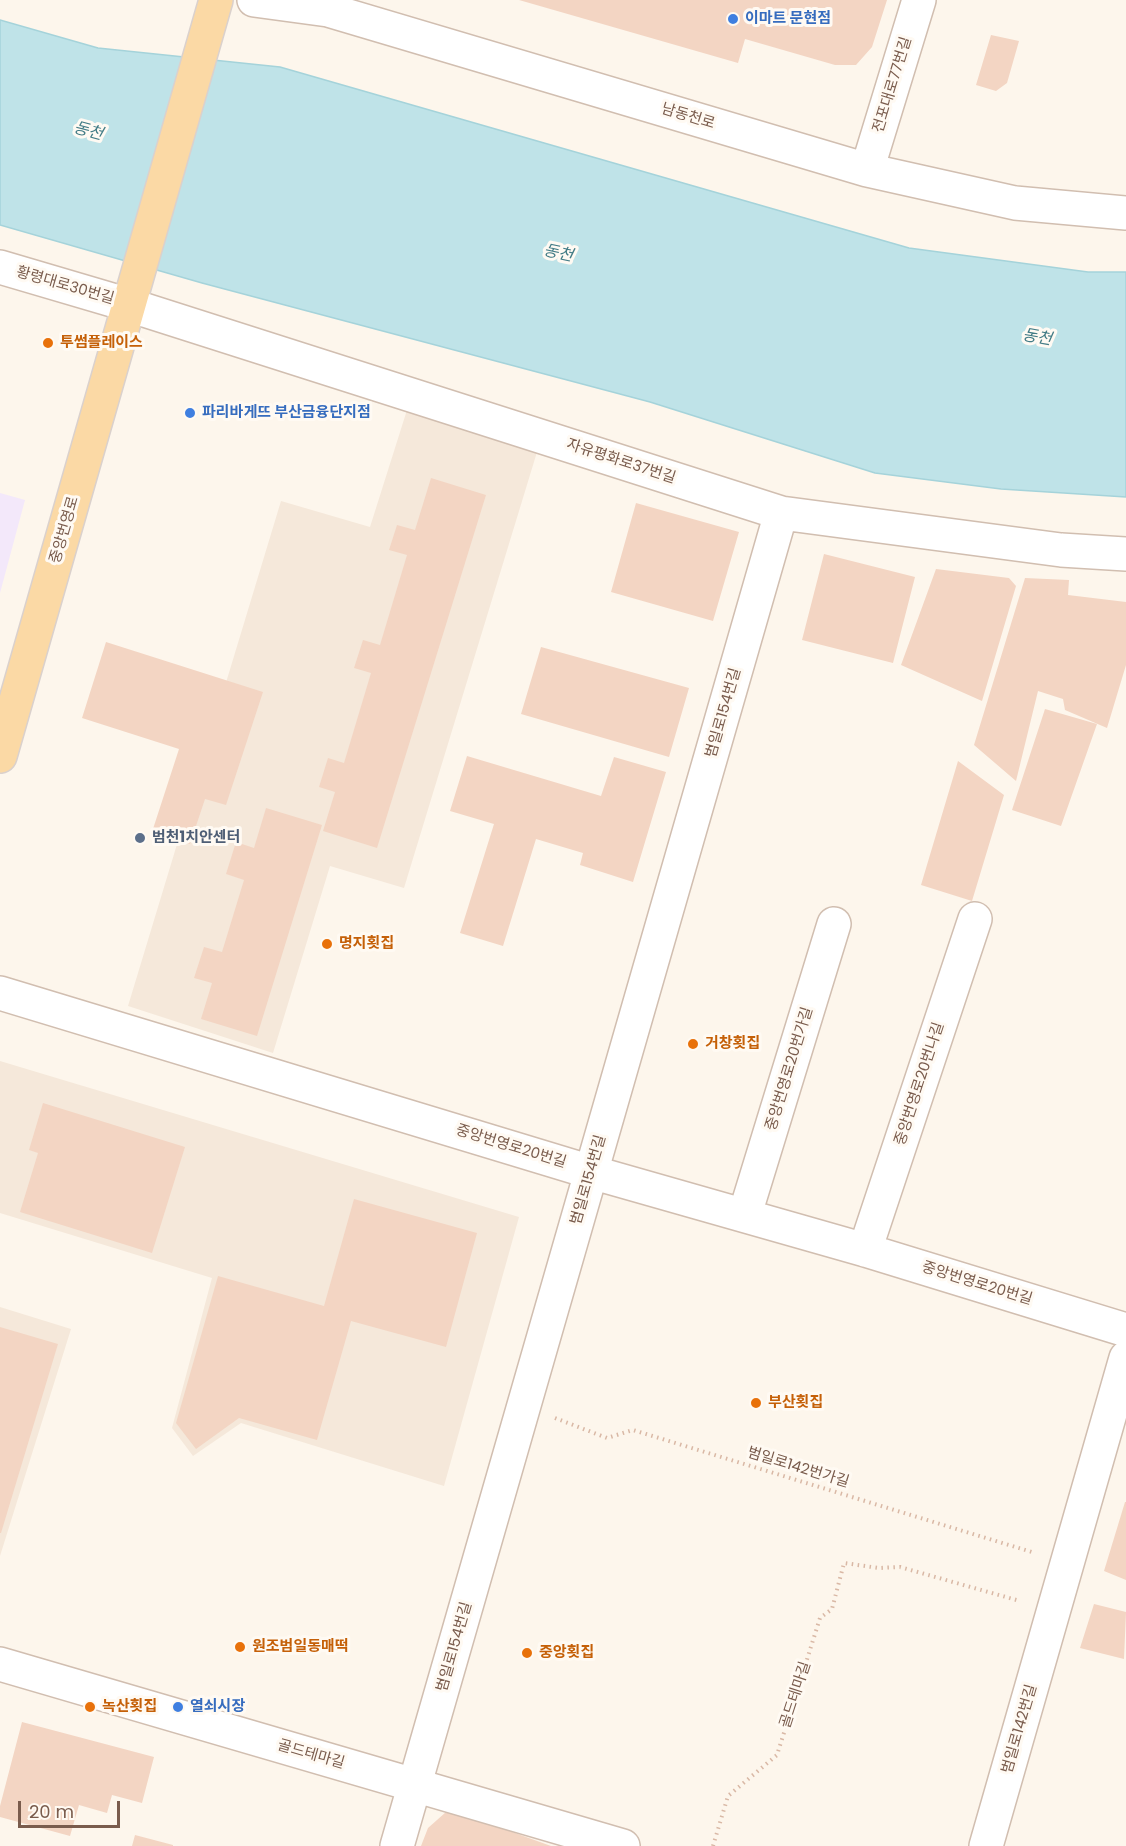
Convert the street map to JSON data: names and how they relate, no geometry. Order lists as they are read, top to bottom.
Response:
{
  "streets": {
    "main road": ["중앙번영로"],
    "street": [
      "전포대로77번길",
      "남동천로",
      "황령대로30번길",
      "자유평화로37번길",
      "범일로154번길",
      "중앙번영로20번가길",
      "중앙번영로20번나길",
      "중앙번영로20번길",
      "골드테마길",
      "범일로142번길"
    ],
    "path": ["범일로142번가길"]
  },
  "crossings": [
    ["전포대로77번길", "남동천로"],
    ["황령대로30번길", "자유평화로37번길"],
    ["황령대로30번길", "중앙번영로"],
    ["자유평화로37번길", "중앙번영로"],
    ["자유평화로37번길", "범일로154번길"],
    ["범일로154번길", "중앙번영로20번길"],
    ["범일로154번길", "범일로142번가길"],
    ["범일로154번길", "골드테마길"],
    ["중앙번영로20번가길", "중앙번영로20번길"],
    ["중앙번영로20번나길", "중앙번영로20번길"],
    ["범일로142번가길", "범일로142번길"],
    ["골드테마길", "범일로142번길"]
  ],
  "water": ["동천"],
  "places": [
    "이마트 문현점",
    "투썸플레이스",
    "파리바게뜨 부산금융단지점",
    "범천1치안센터",
    "명지횟집",
    "거창횟집",
    "부산횟집",
    "원조범일동매떡",
    "중앙횟집",
    "녹산횟집",
    "열쇠시장"
  ],
  "scale_bar": "20 m"
}
